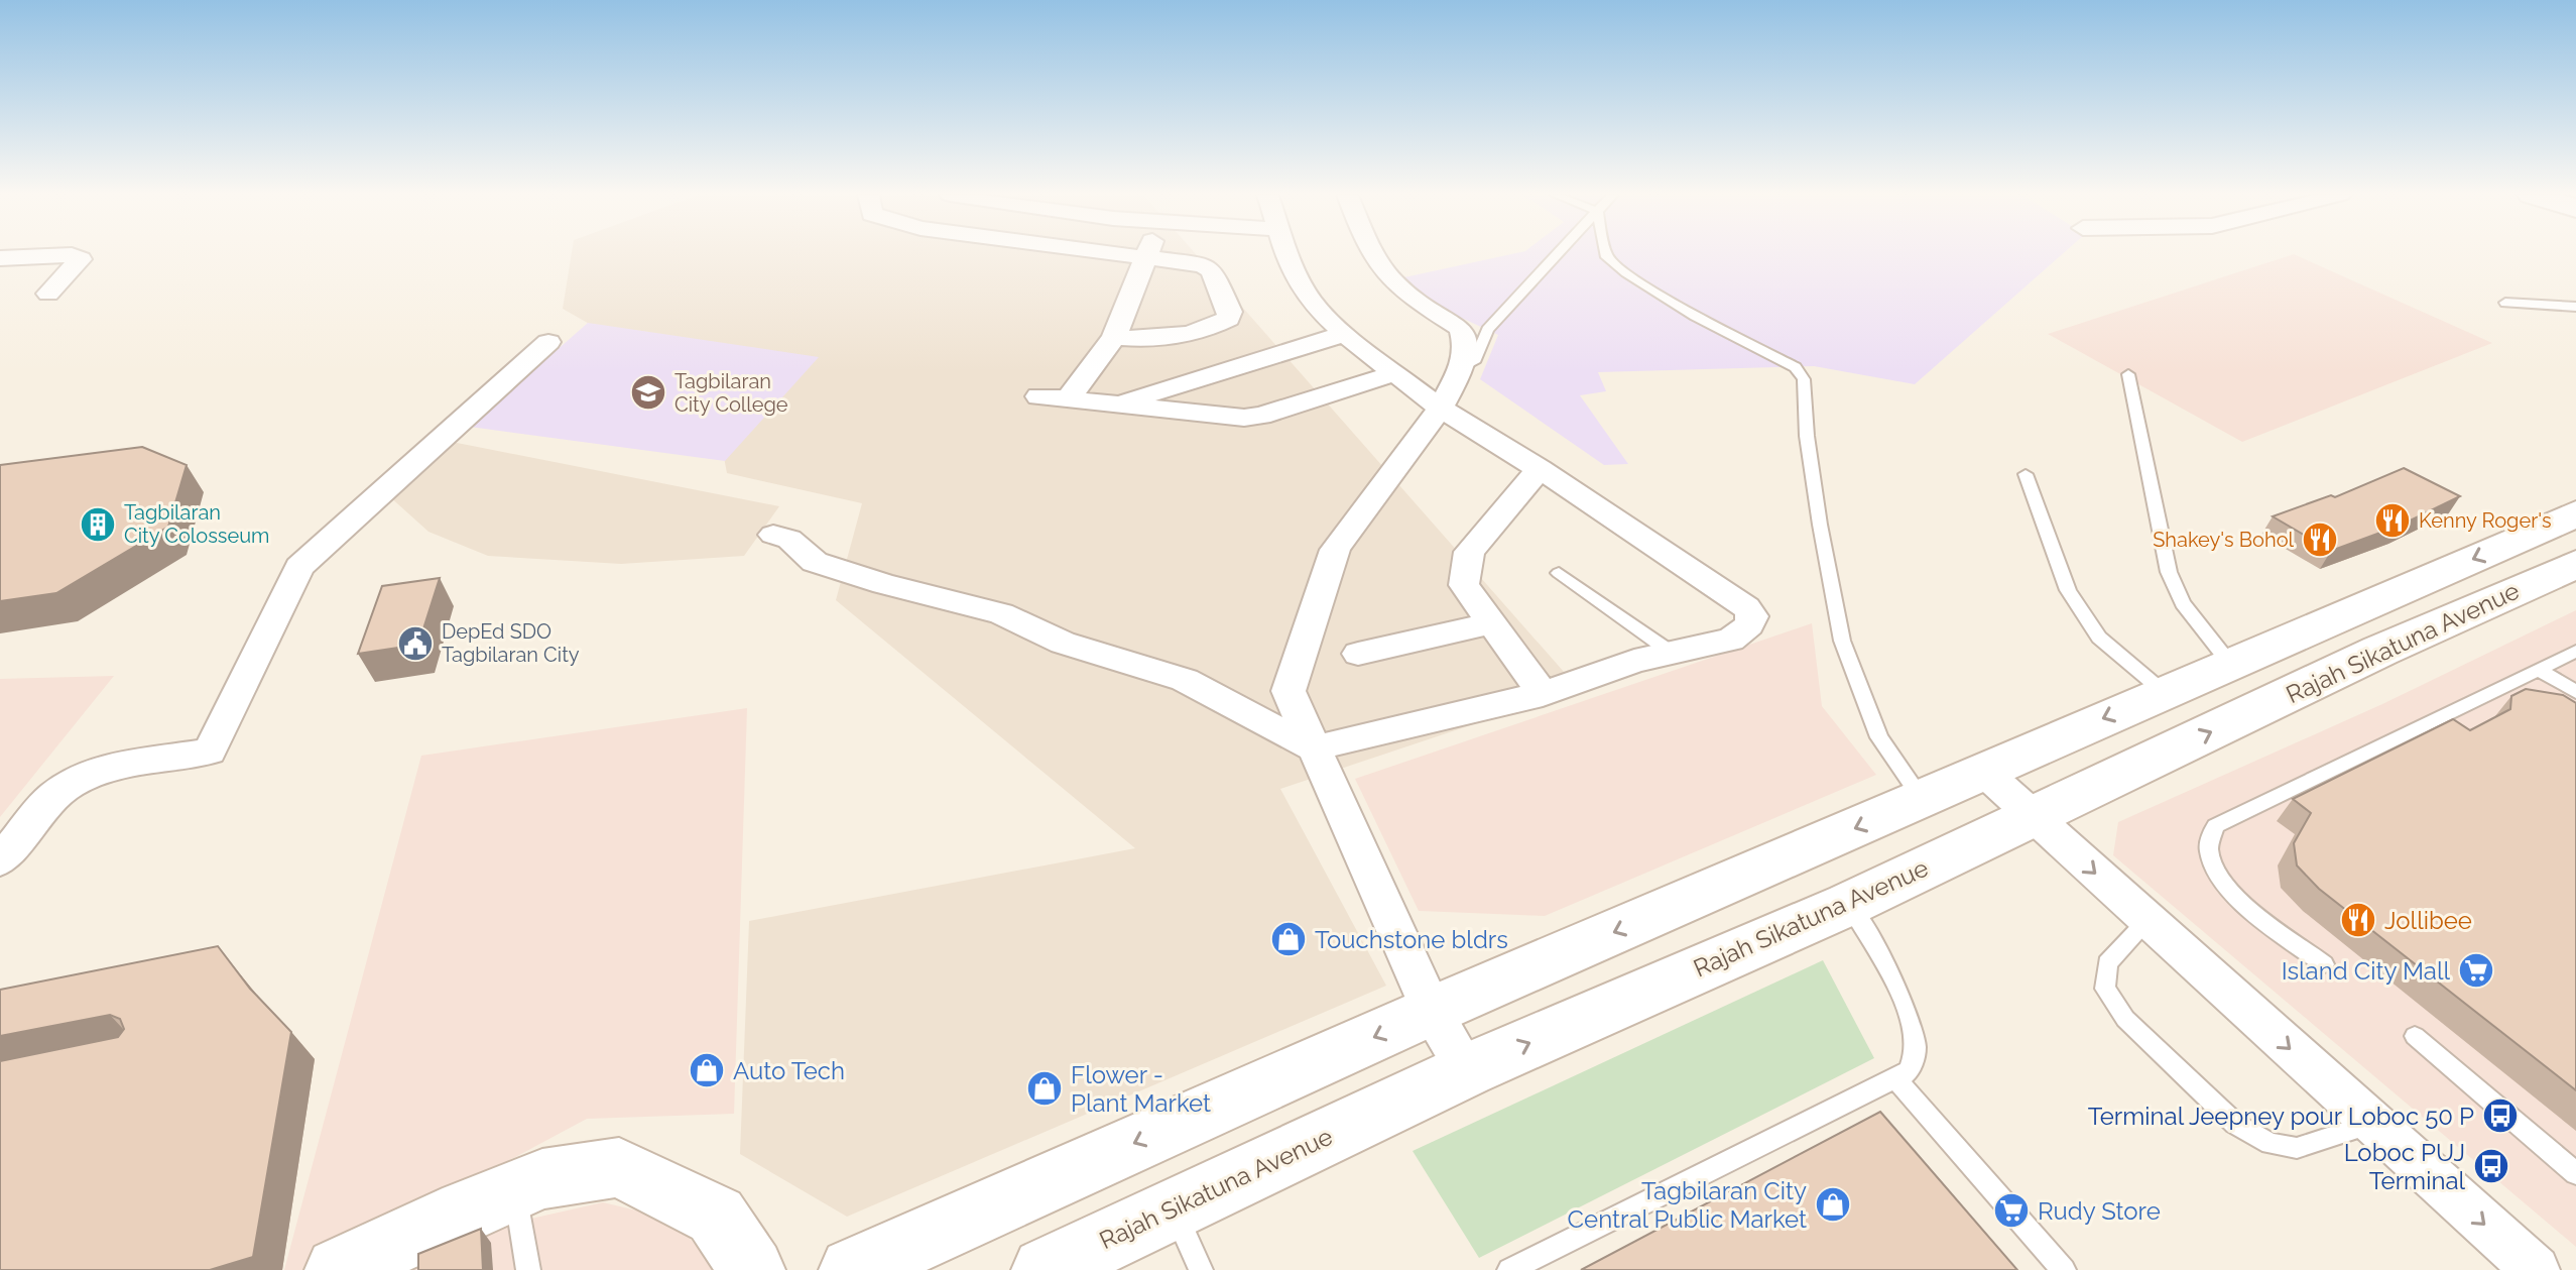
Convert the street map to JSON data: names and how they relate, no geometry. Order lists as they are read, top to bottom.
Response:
{
  "streets": {
    "main road": ["Rajah Sikatuna Avenue"]
  },
  "places": {
    "school or university": ["Tagbilaran City College"],
    "restaurant": ["Kenny Roger's", "Shakey's Bohol", "Jollibee"],
    "building": ["Tagbilaran City Colosseum"],
    "public building": ["DepEd SDO Tagbilaran City"],
    "shop": [
      "Touchstone bldrs",
      "Auto Tech",
      "Flower - Plant Market",
      "Tagbilaran City Central Public Market"
    ],
    "supermarket": ["Island City Mall", "Rudy Store"],
    "bus stop": ["Terminal Jeepney pour Loboc 50 P", "Loboc PUJ Terminal"]
  }
}
